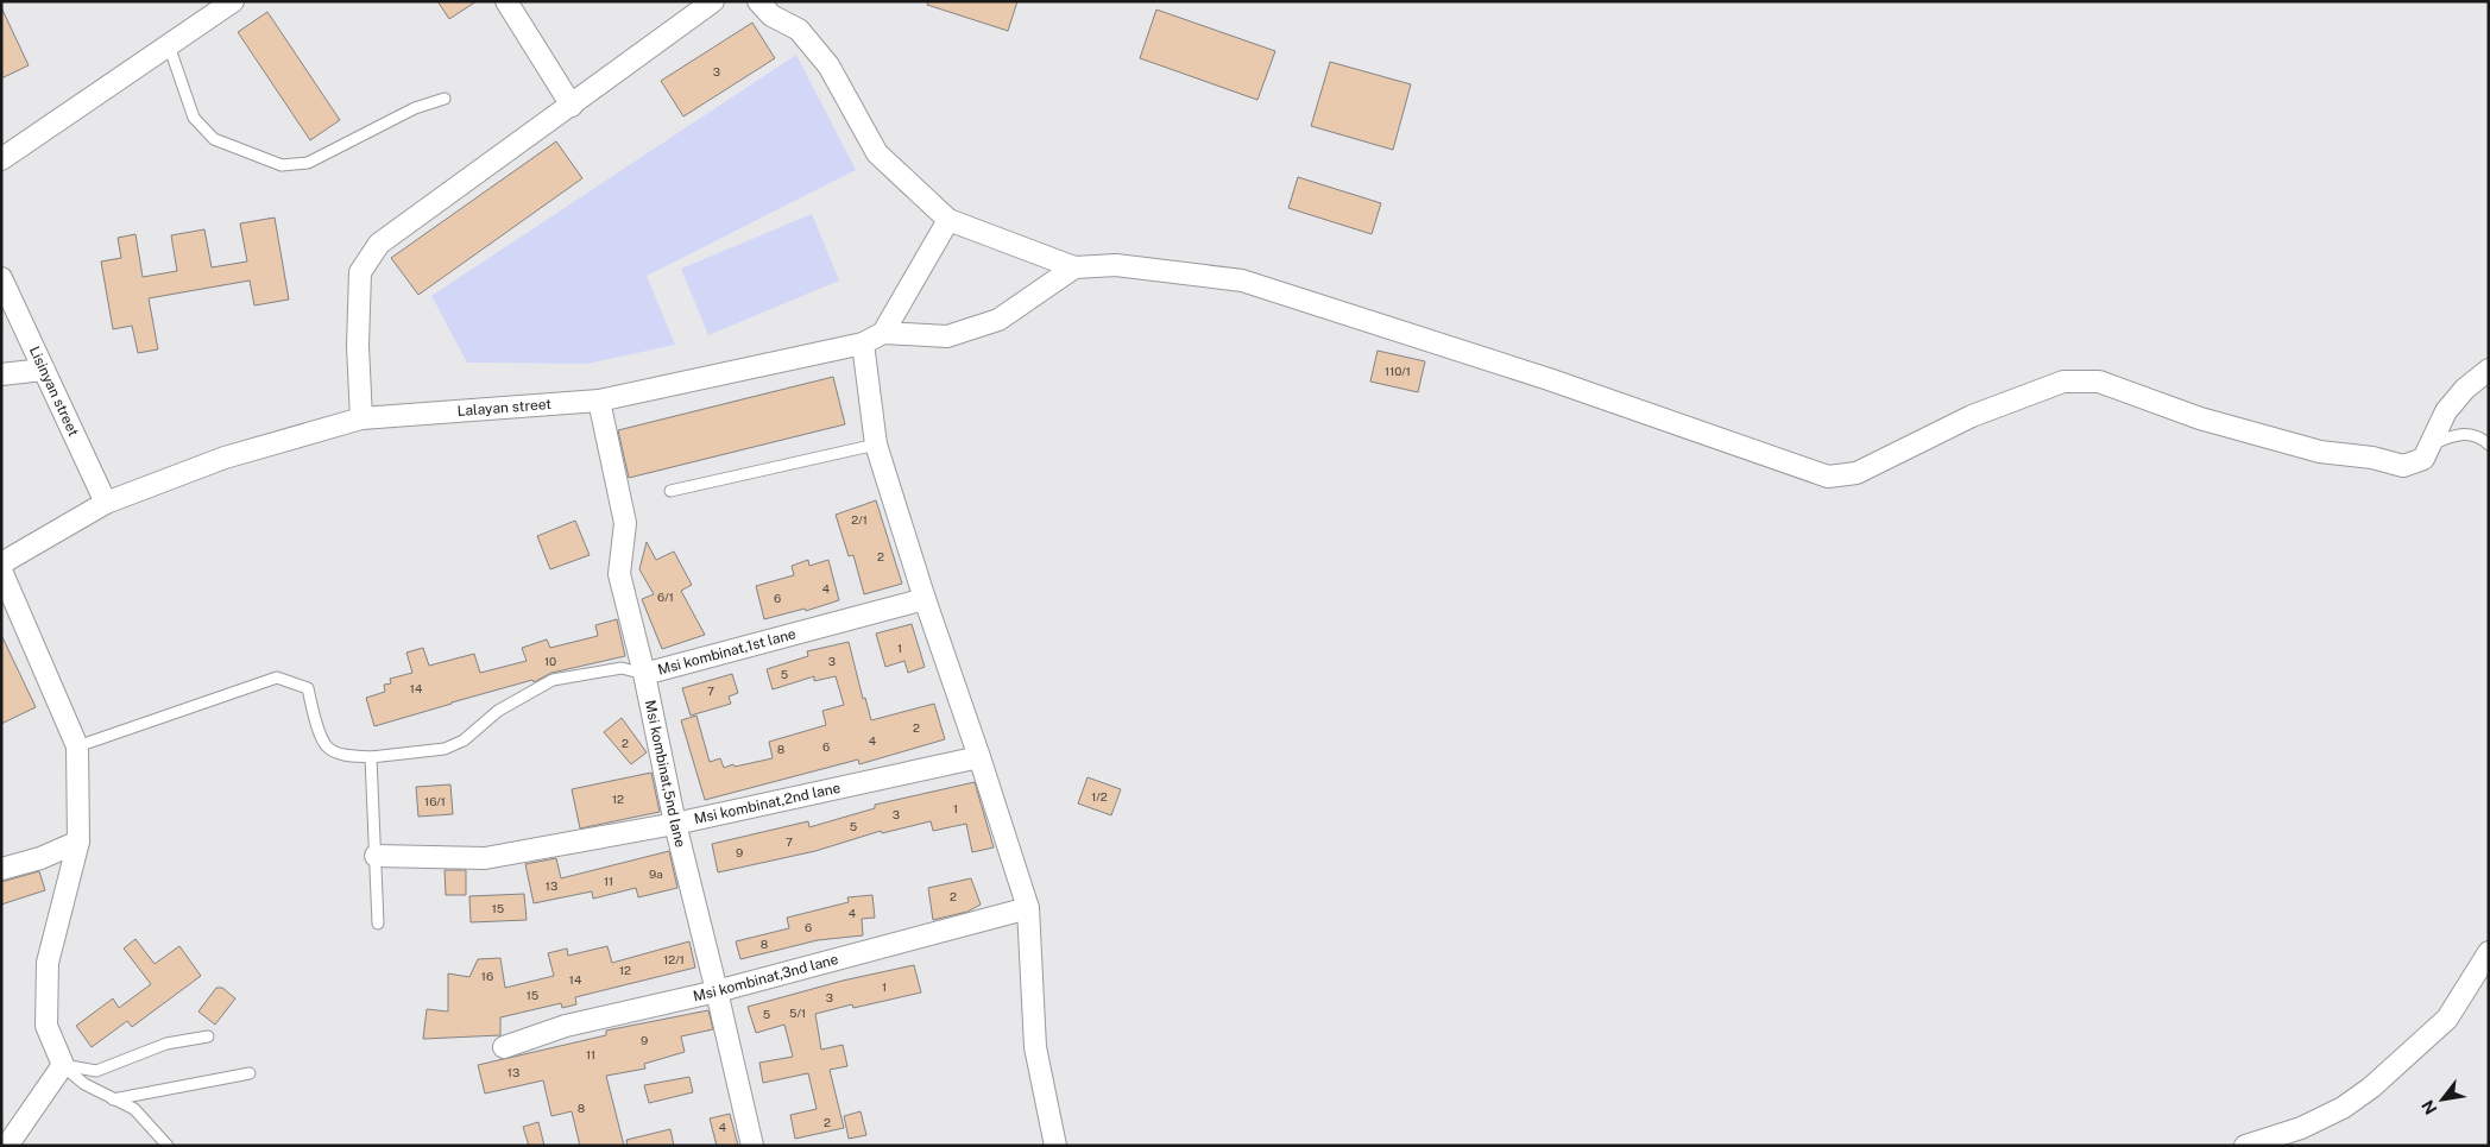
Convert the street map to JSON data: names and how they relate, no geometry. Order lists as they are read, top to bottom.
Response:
{
  "streets": {
    "street": [
      "Lisinyan street",
      "Lalayan street",
      "Msi kombinat,1st lane",
      "Msi kombinat,5nd lane",
      "Msi kombinat,2nd lane",
      "Msi kombinat,3nd lane"
    ]
  },
  "crossings": [
    ["Lisinyan street", "Lalayan street"],
    ["Lalayan street", "Msi kombinat,5nd lane"],
    ["Msi kombinat,1st lane", "Msi kombinat,5nd lane"],
    ["Msi kombinat,5nd lane", "Msi kombinat,2nd lane"],
    ["Msi kombinat,5nd lane", "Msi kombinat,3nd lane"]
  ],
  "house_numbers": [
    "3",
    "110/1",
    "2/1",
    "2",
    "4",
    "6/1",
    "6",
    "1",
    "10",
    "3",
    "5",
    "14",
    "7",
    "2",
    "4",
    "2",
    "6",
    "8",
    "1/2",
    "12",
    "16/1",
    "1",
    "3",
    "5",
    "7",
    "9",
    "9a",
    "11",
    "13",
    "2",
    "15",
    "4",
    "6",
    "8",
    "12/1",
    "12",
    "16",
    "14",
    "1",
    "15",
    "3",
    "5/1",
    "5",
    "9",
    "11",
    "13",
    "8",
    "2",
    "4"
  ],
  "north": "bottom left"
}
